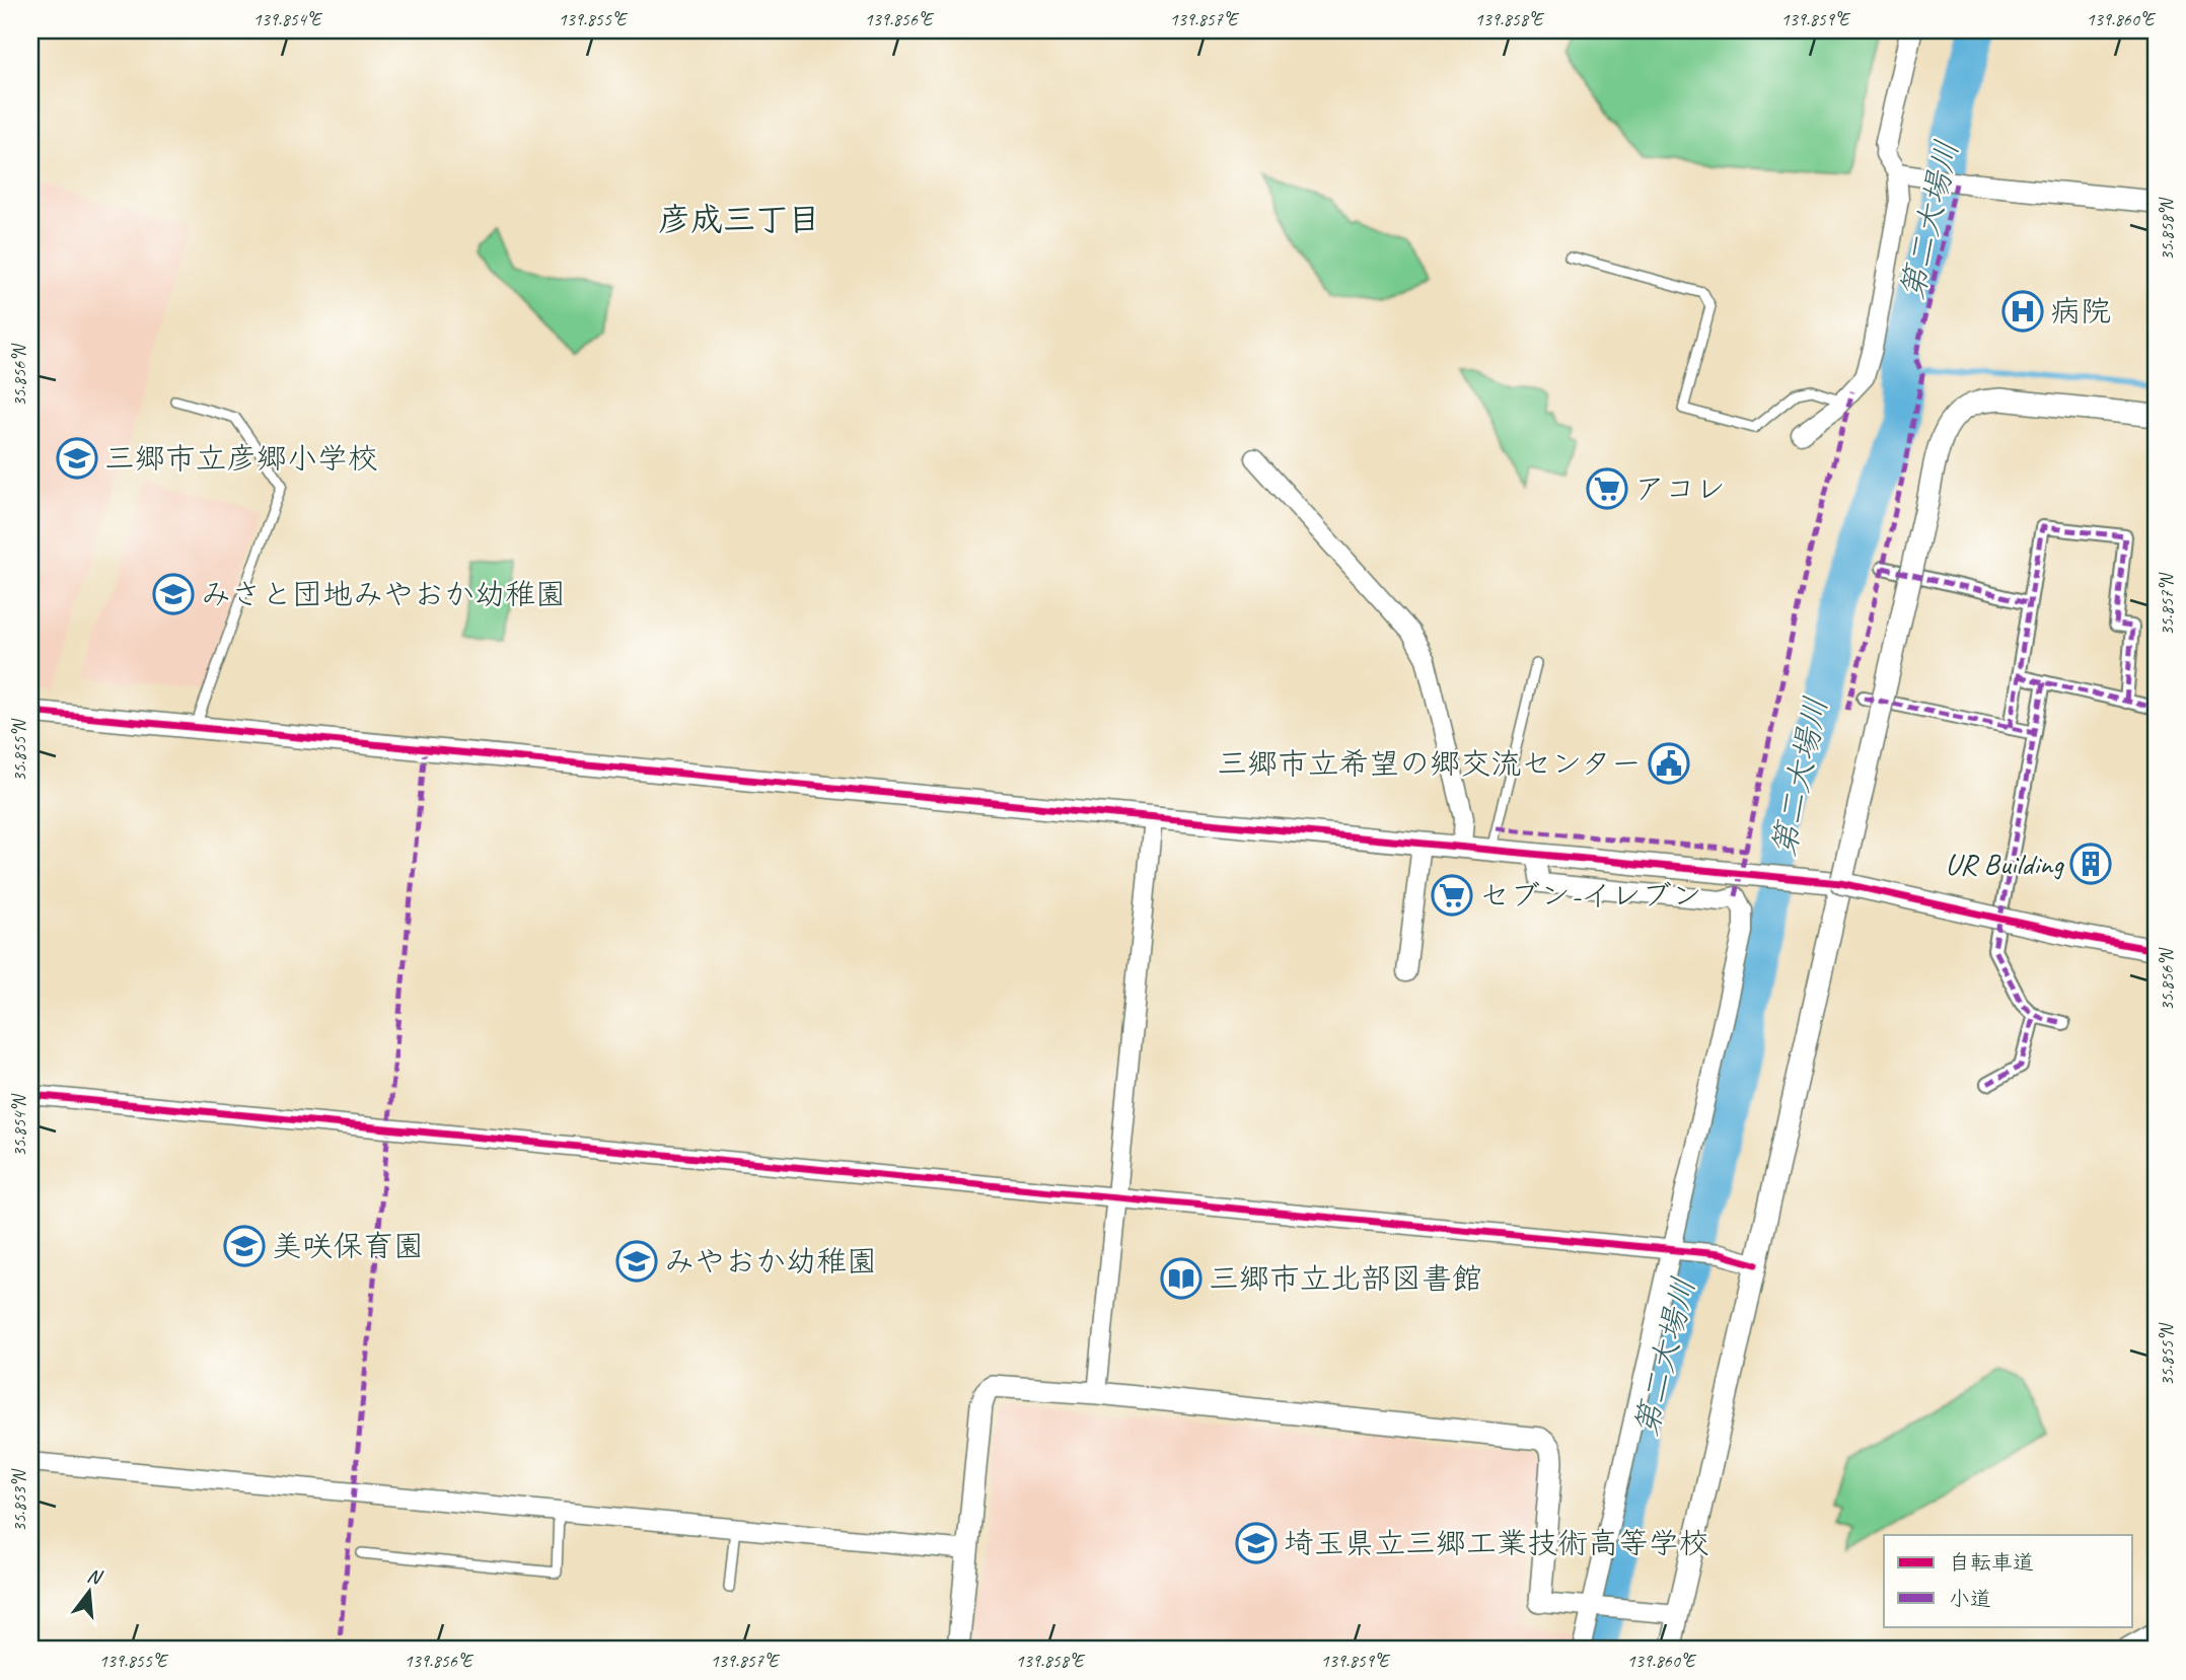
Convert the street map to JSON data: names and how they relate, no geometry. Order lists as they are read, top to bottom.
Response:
{
  "districts": ["彦成三丁目"],
  "water": ["第二大場川"],
  "places": {
    "hospital": ["病院"],
    "school or university": [
      "三郷市立彦郷小学校",
      "みさと団地みやおか幼稚園",
      "美咲保育園",
      "みやおか幼稚園",
      "埼玉県立三郷工業技術高等学校"
    ],
    "supermarket": ["アコレ", "セブン-イレブン"],
    "public building": ["三郷市立希望の郷交流センター"],
    "building": ["UR Building"],
    "library": ["三郷市立北部図書館"]
  },
  "legend": ["自転車道", "小道"],
  "north": "top",
  "coordinates": [
    "139.854°E",
    "139.855°E",
    "139.856°E",
    "139.857°E",
    "139.858°E",
    "139.859°E",
    "139.860°E",
    "35.858°N",
    "35.856°N",
    "35.857°N",
    "35.855°N",
    "35.854°N",
    "35.853°N"
  ]
}
